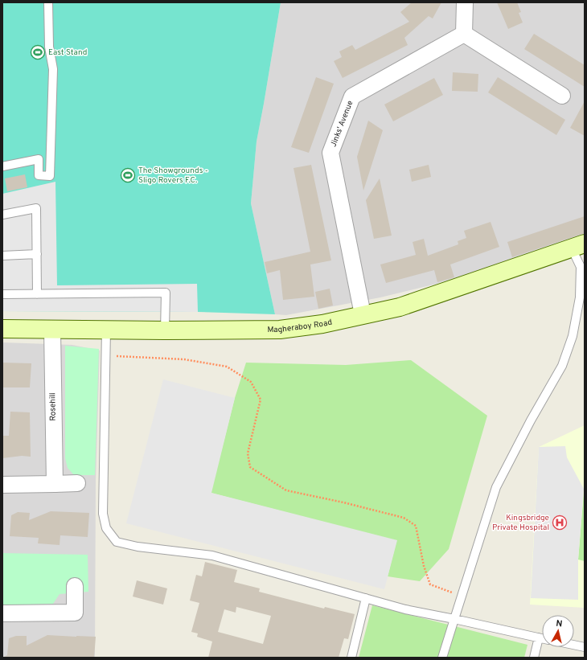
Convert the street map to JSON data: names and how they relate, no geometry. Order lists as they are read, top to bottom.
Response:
{
  "streets": {
    "street": ["Jinks' Avenue", "Magheraboy Road", "Rosehill"]
  },
  "crossings": [
    ["Jinks' Avenue", "Magheraboy Road"],
    ["Magheraboy Road", "Rosehill"]
  ],
  "places": {
    "sports": ["East Stand", "The Showgrounds - Sligo Rovers F.C."],
    "hospital": ["Kingsbridge Private Hospital"]
  },
  "north": "top"
}
